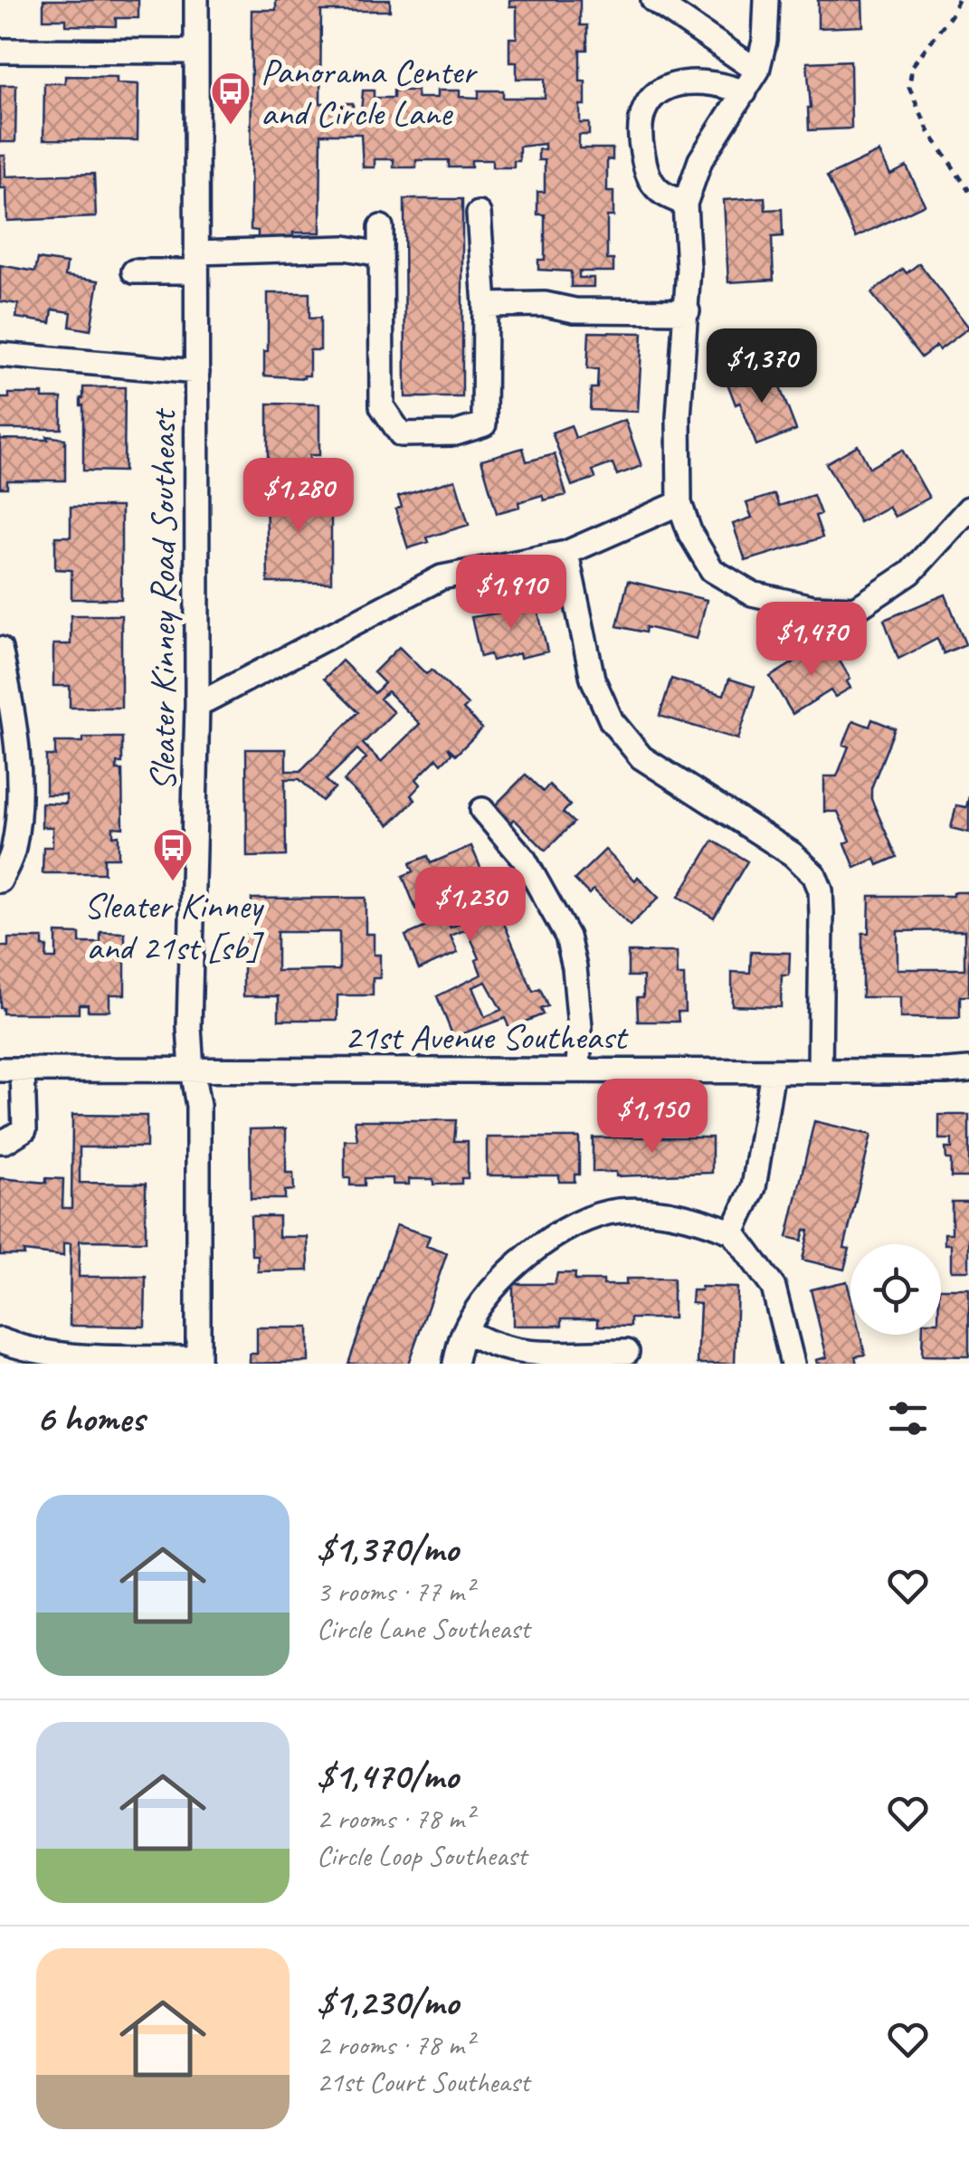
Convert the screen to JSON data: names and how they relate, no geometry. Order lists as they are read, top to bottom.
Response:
{
  "streets": {
    "street": ["Sleater Kinney Road Southeast", "21st Avenue Southeast"]
  },
  "crossings": [
    ["Sleater Kinney Road Southeast", "21st Avenue Southeast"]
  ],
  "places": {
    "bus stop": ["Panorama Center and Circle Lane", "Sleater Kinney and 21st [sb]"]
  },
  "page": {
    "price": [
      "$1,370",
      "$1,280",
      "$1,910",
      "$1,470",
      "$1,230",
      "$1,150"
    ],
    "heading": "6 homes",
    "list": [
      {
        "name": "$1,370/mo",
        "note": "3 rooms · 77 m² · Circle Lane Southeast"
      },
      {
        "name": "$1,470/mo",
        "note": "2 rooms · 78 m² · Circle Loop Southeast"
      },
      {
        "name": "$1,230/mo",
        "note": "2 rooms · 78 m² · 21st Court Southeast"
      }
    ]
  }
}
